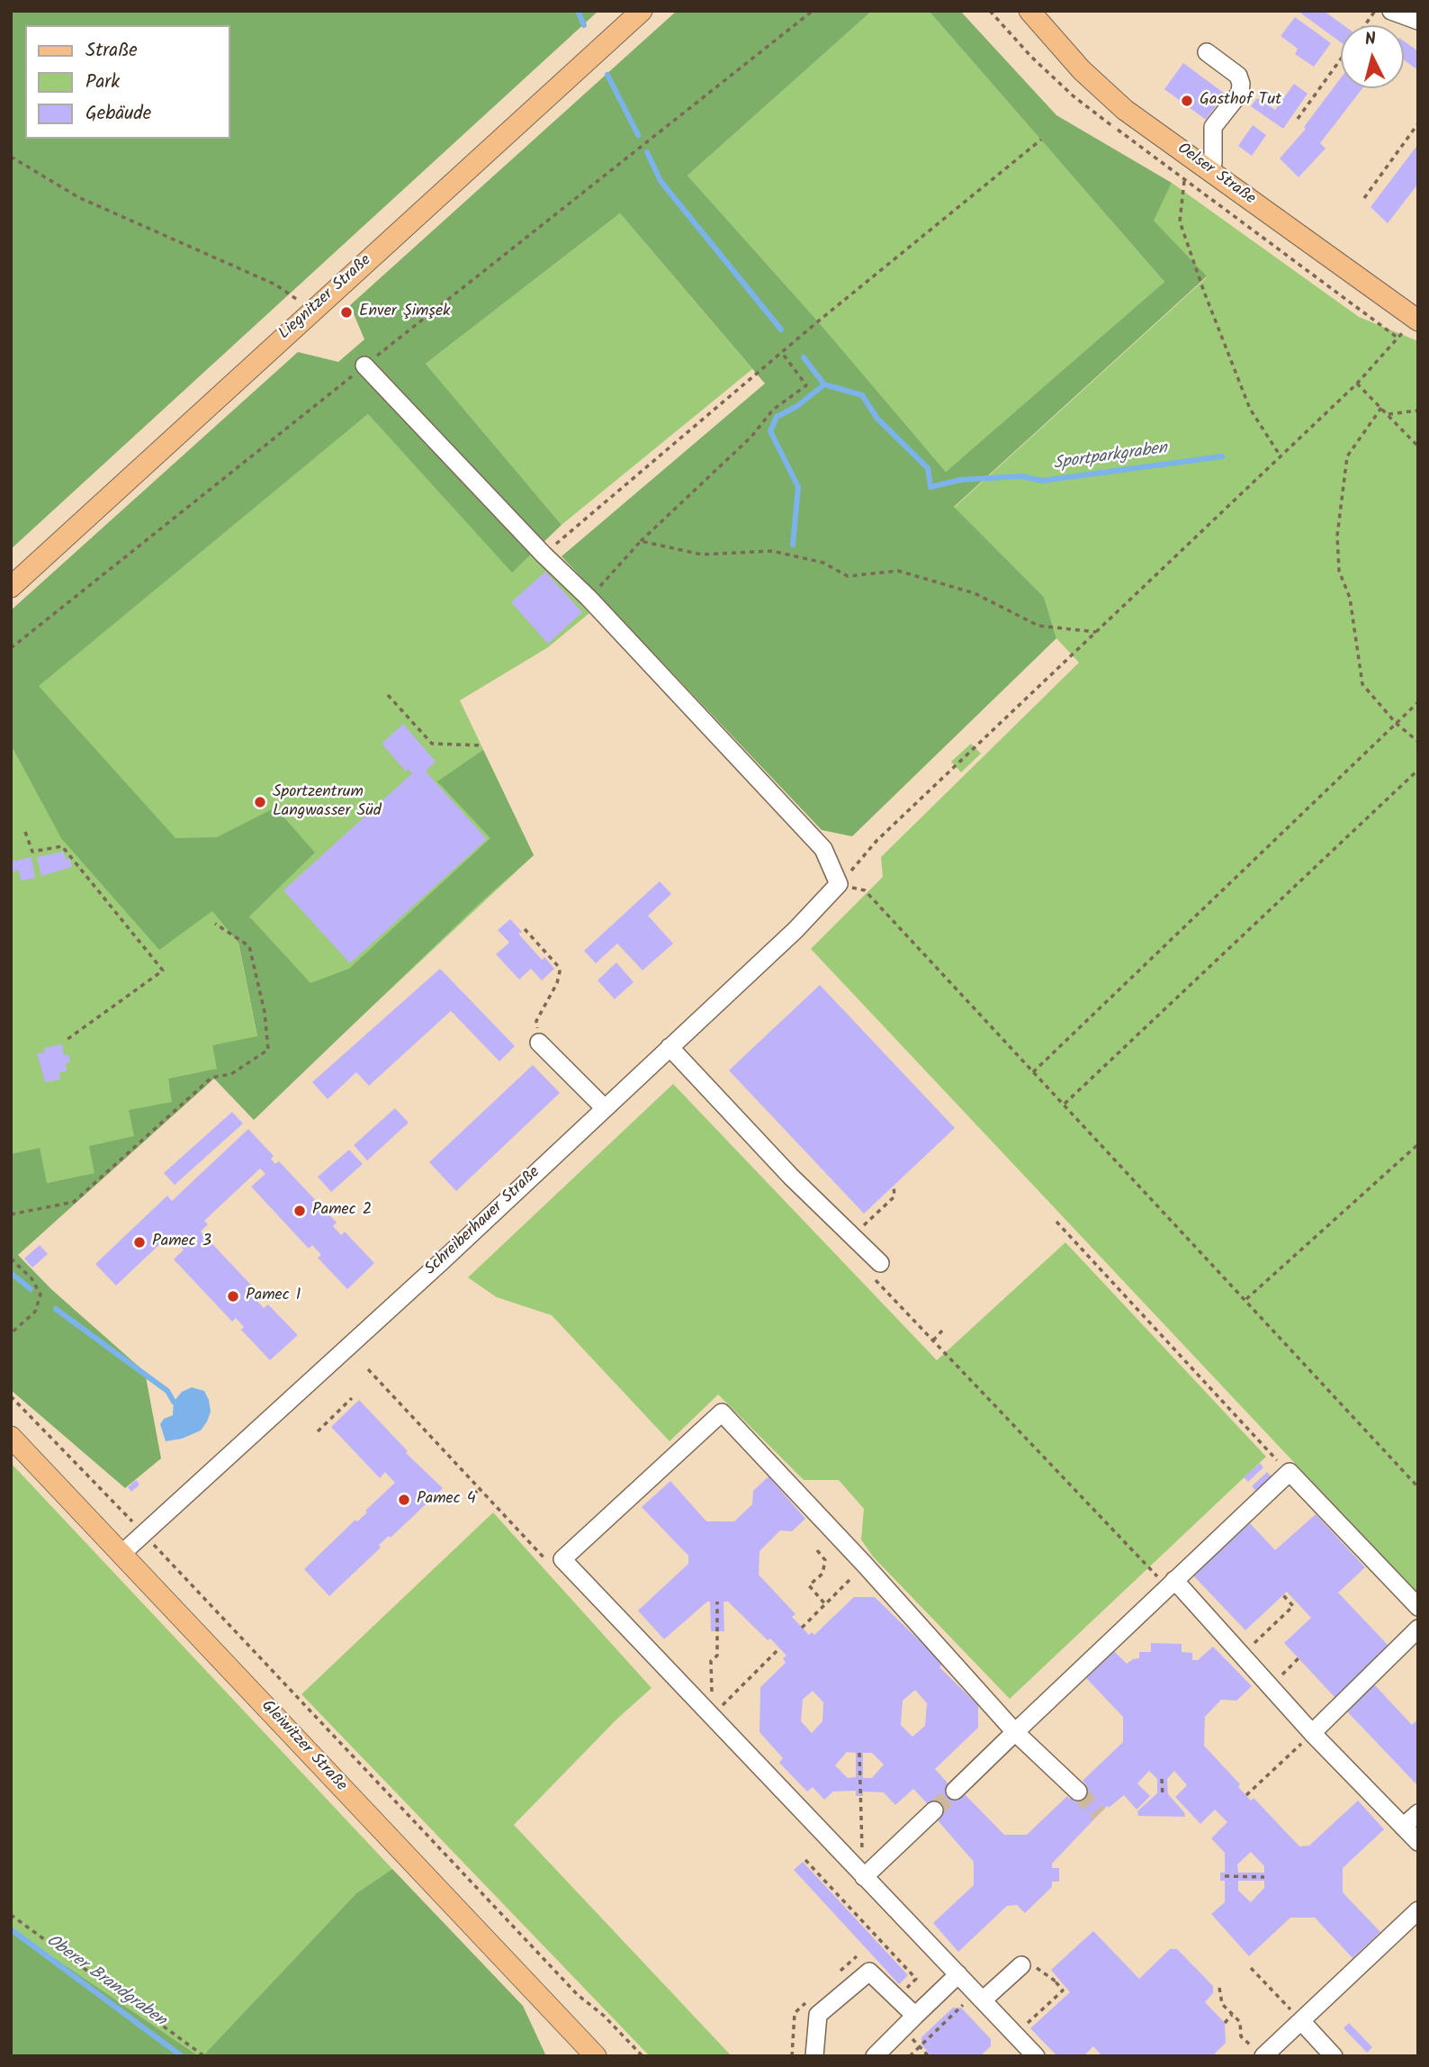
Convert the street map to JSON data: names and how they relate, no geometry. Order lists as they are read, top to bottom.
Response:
{
  "streets": {
    "main road": ["Oelser Straße", "Liegnitzer Straße", "Gleiwitzer Straße"],
    "street": ["Schreiberhauer Straße"]
  },
  "crossings": [
    ["Schreiberhauer Straße", "Gleiwitzer Straße"]
  ],
  "water": ["Sportparkgraben", "Oberer Brandgraben"],
  "places": [
    "Gasthof Tut",
    "Enver Şimşek",
    "Sportzentrum Langwasser Süd",
    "Pamec 2",
    "Pamec 3",
    "Pamec 1",
    "Pamec 4"
  ],
  "legend": ["Straße", "Park", "Gebäude"],
  "north": "top"
}
